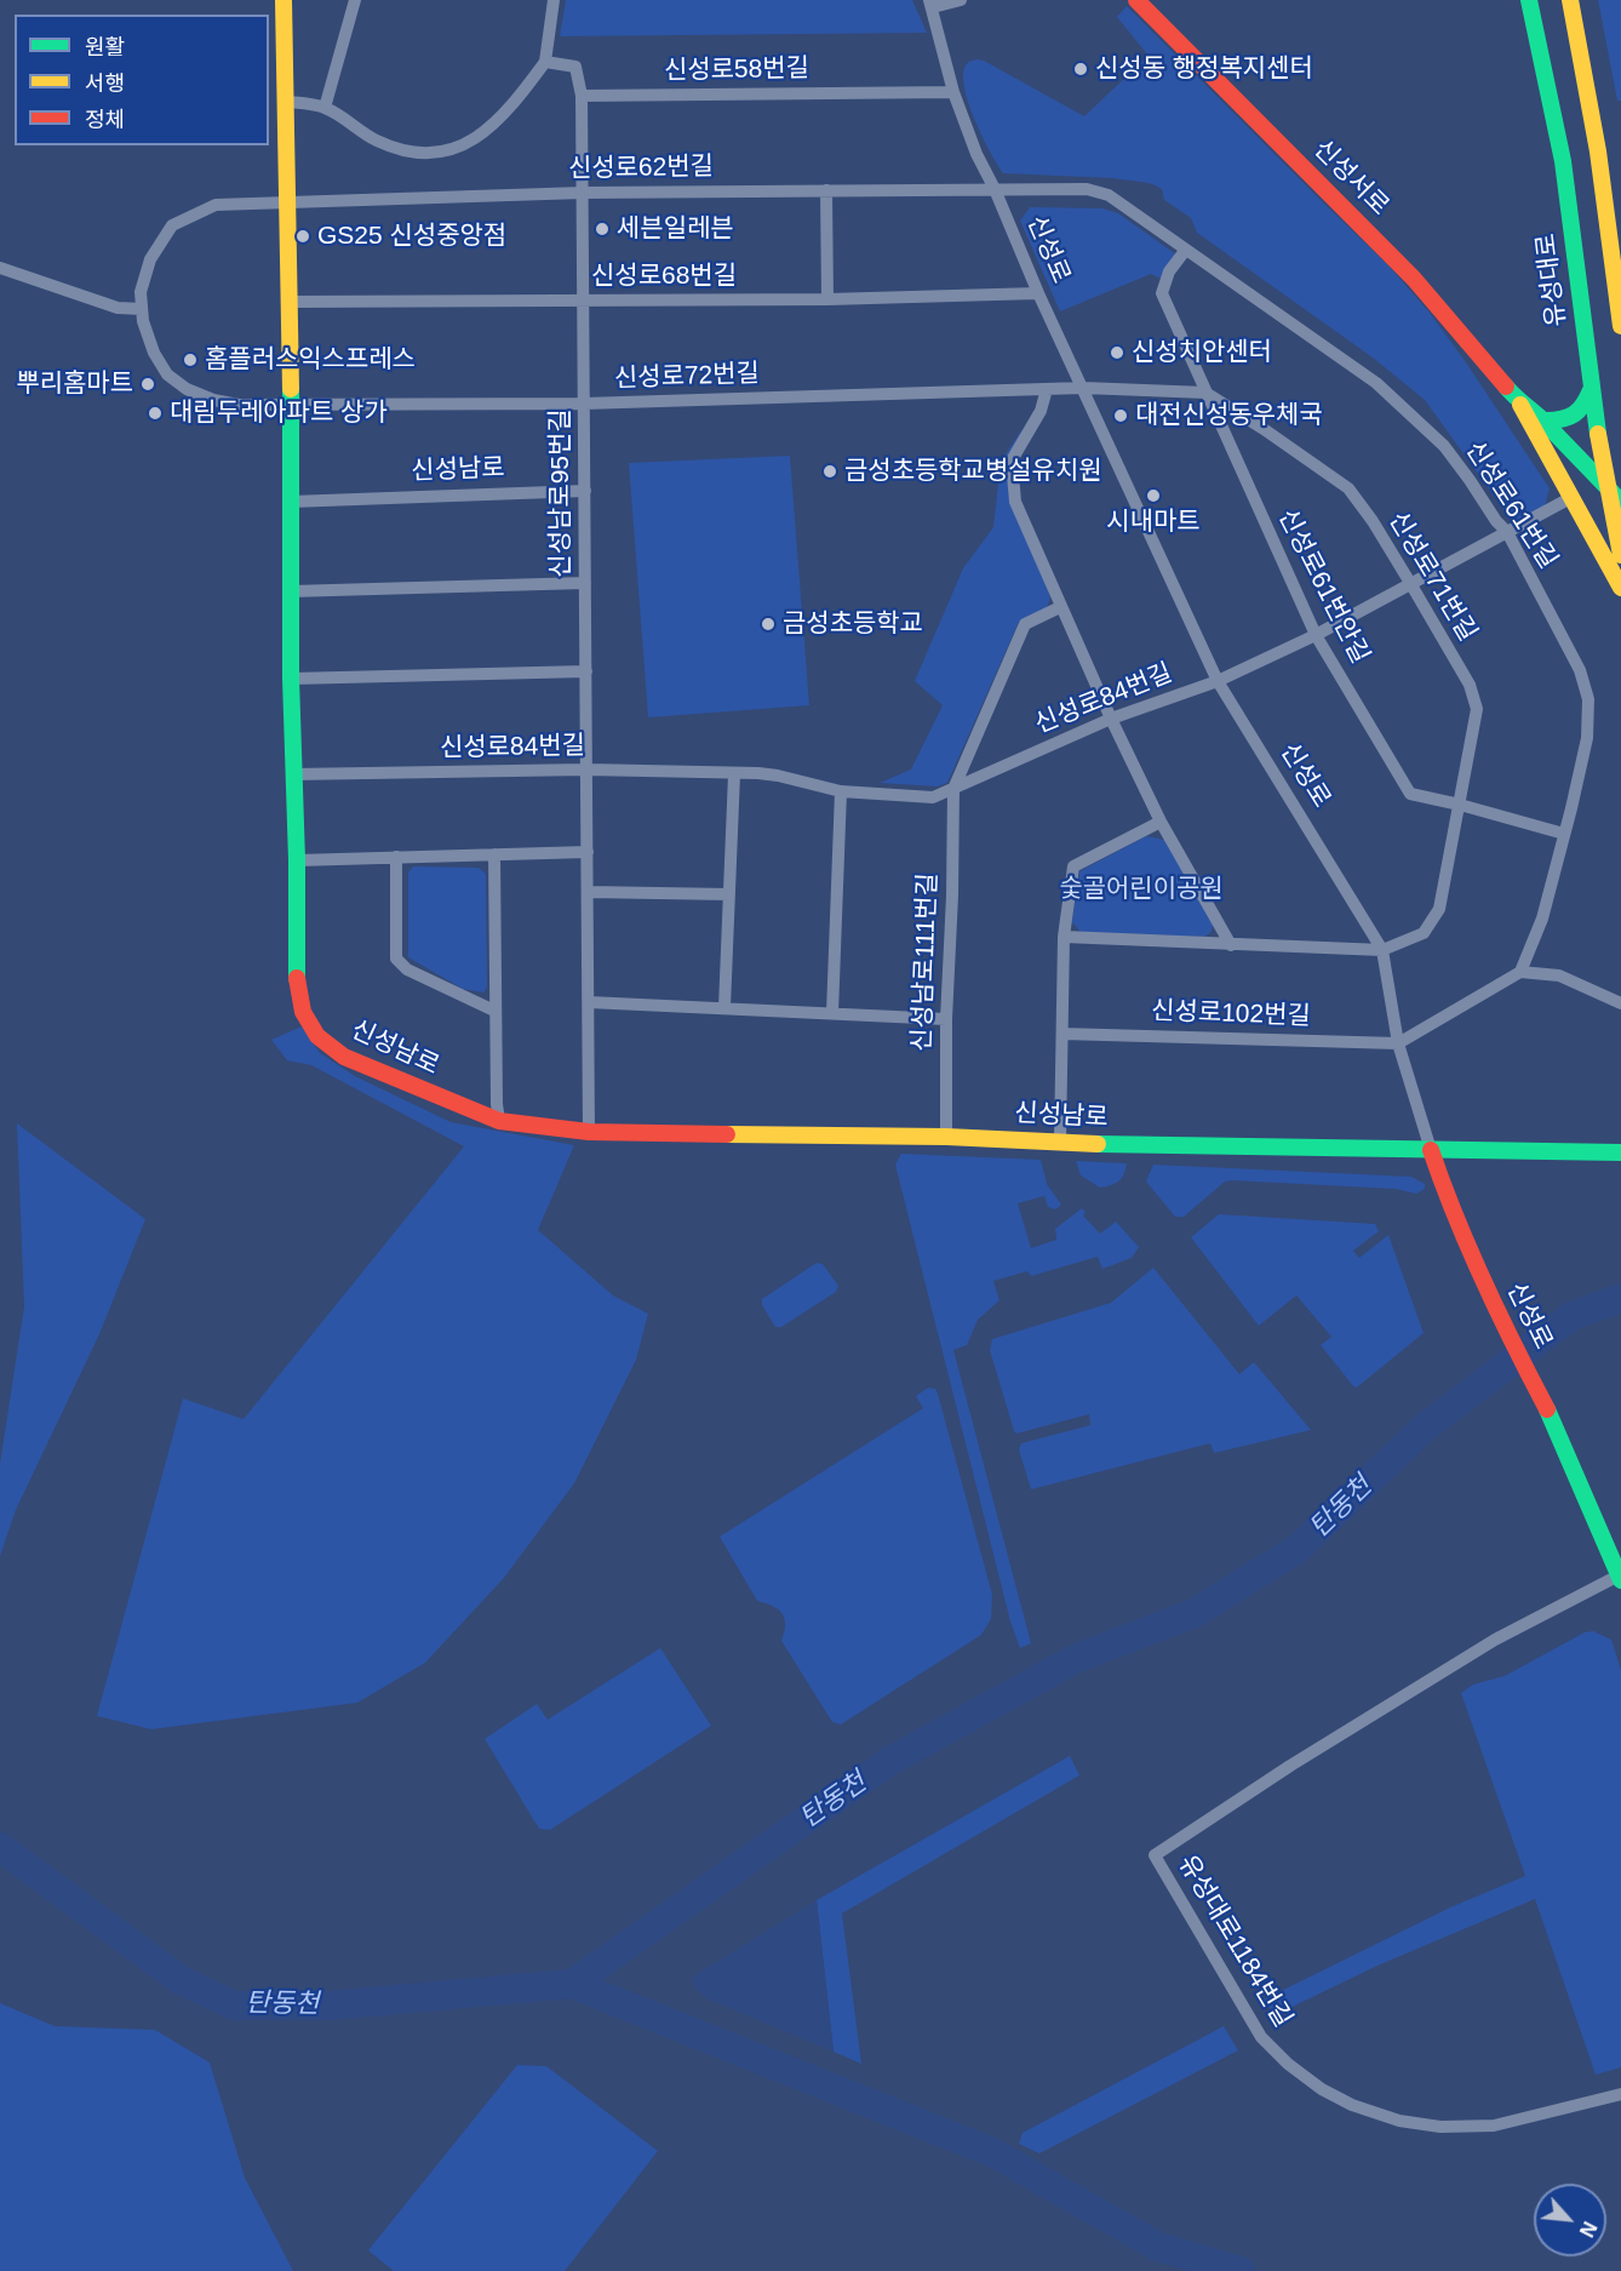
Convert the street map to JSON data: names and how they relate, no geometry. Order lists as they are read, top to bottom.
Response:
{
  "streets": {
    "street": [
      "신성로58번길",
      "신성로62번길",
      "신성서로",
      "신성로",
      "신성로68번길",
      "유성대로",
      "신성로72번길",
      "신성남로",
      "신성남로95번길",
      "신성로61번길",
      "신성로71번길",
      "신성로61번안길",
      "신성로84번길",
      "신성남로111번길",
      "신성로102번길",
      "유성대로1184번길"
    ]
  },
  "crossings": [
    ["신성로58번길", "신성로"],
    ["신성로58번길", "신성남로95번길"],
    ["신성로62번길", "신성로"],
    ["신성로62번길", "신성남로"],
    ["신성로62번길", "신성남로95번길"],
    ["신성로62번길", "신성로61번길"],
    ["신성로", "신성로68번길"],
    ["신성로", "신성로72번길"],
    ["신성로", "신성남로"],
    ["신성로", "신성로61번길"],
    ["신성로", "신성로71번길"],
    ["신성로", "신성로84번길"],
    ["신성로", "신성로102번길"],
    ["신성로", "유성대로1184번길"],
    ["신성로68번길", "신성남로"],
    ["신성로68번길", "신성남로95번길"],
    ["유성대로", "신성로84번길"],
    ["신성로72번길", "신성남로"],
    ["신성로72번길", "신성남로95번길"],
    ["신성로72번길", "신성로71번길"],
    ["신성남로", "신성남로95번길"],
    ["신성남로", "신성로84번길"],
    ["신성남로", "신성남로111번길"],
    ["신성남로95번길", "신성로84번길"],
    ["신성로61번길", "신성로61번안길"],
    ["신성로61번길", "신성로84번길"],
    ["신성로71번길", "신성로61번안길"],
    ["신성로71번길", "신성로84번길"],
    ["신성로61번안길", "신성로84번길"],
    ["신성로84번길", "신성남로111번길"]
  ],
  "water": ["탄동천"],
  "parks": ["숯골어린이공원"],
  "places": [
    "신성동 행정복지센터",
    "세븐일레븐",
    "GS25 신성중앙점",
    "신성치안센터",
    "홈플러스익스프레스",
    "뿌리홈마트",
    "대림두레아파트 상가",
    "대전신성동우체국",
    "금성초등학교병설유치원",
    "시내마트",
    "금성초등학교"
  ],
  "legend": ["원활", "서행", "정체"],
  "north": "bottom right"
}
